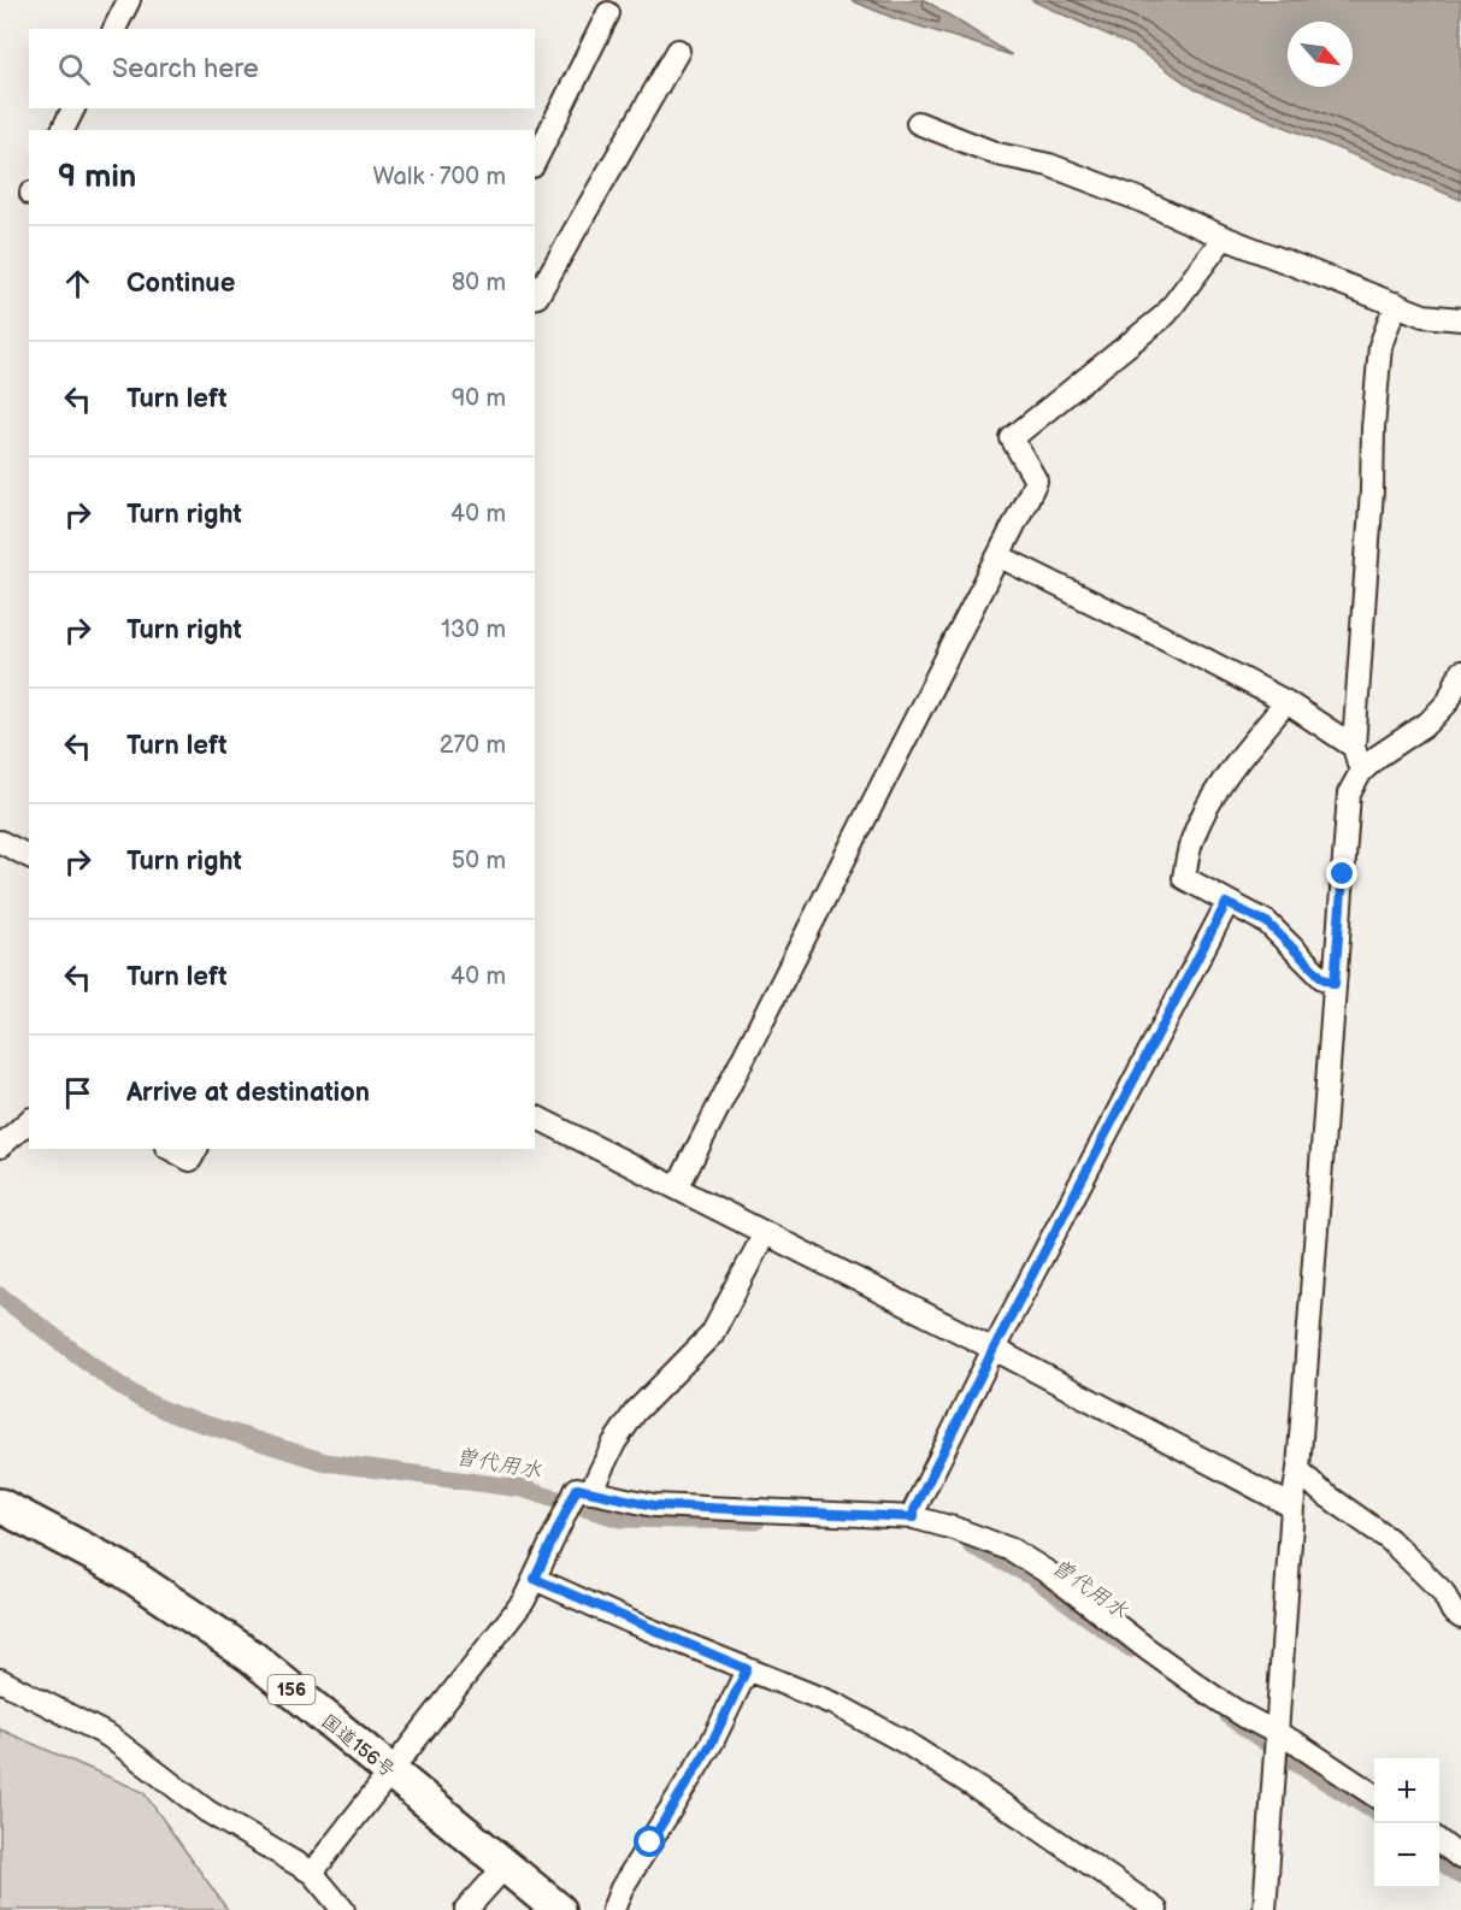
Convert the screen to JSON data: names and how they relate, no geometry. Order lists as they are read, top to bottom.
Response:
{
  "streets": {
    "highway": ["156", "国道156号"]
  },
  "water": ["曽代用水"],
  "north": "bottom right",
  "page": {
    "search": "Search here",
    "heading": ["9 min", "Walk · 700 m"],
    "list": [
      ["Continue", "80 m"],
      ["Turn left", "90 m"],
      ["Turn right", "40 m"],
      ["Turn right", "130 m"],
      ["Turn left", "270 m"],
      ["Turn right", "50 m"],
      ["Turn left", "40 m"],
      "Arrive at destination"
    ],
    "map_buttons": ["+", "−"]
  }
}
